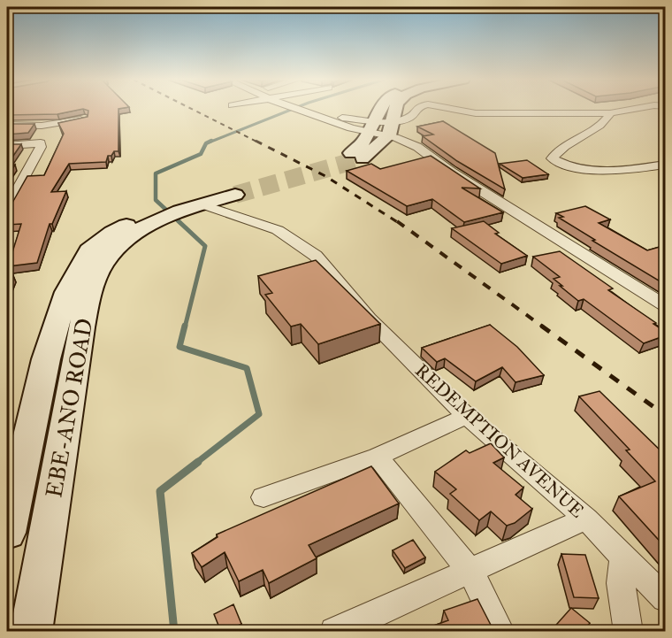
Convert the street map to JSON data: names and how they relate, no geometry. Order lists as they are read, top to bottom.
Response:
{
  "streets": {
    "main road": ["EBE-ANO ROAD"],
    "street": ["REDEMPTION AVENUE"]
  }
}
